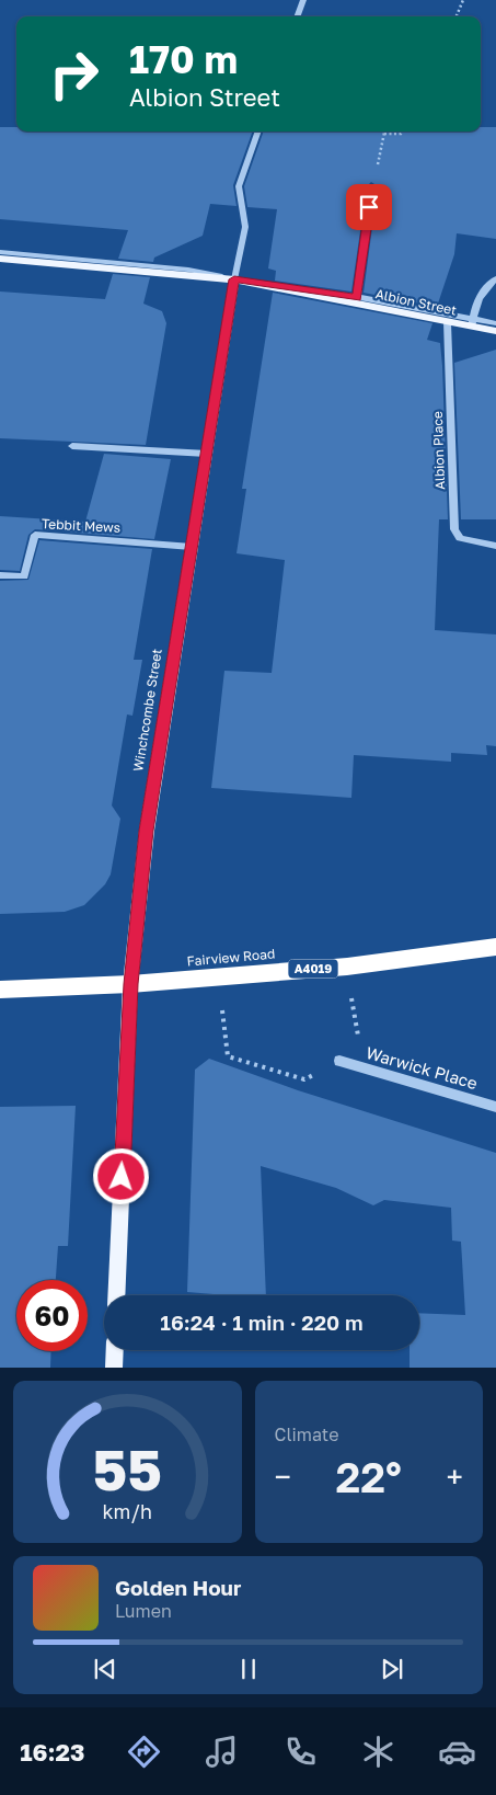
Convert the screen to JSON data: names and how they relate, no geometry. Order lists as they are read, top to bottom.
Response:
{
  "streets": {
    "highway": ["Fairview Road", "A4019"],
    "main road": ["Albion Street", "Winchcombe Street"],
    "street": ["Albion Place", "Tebbit Mews", "Warwick Place"]
  },
  "crossings": [
    ["Albion Street", "Albion Place"],
    ["Albion Street", "Winchcombe Street"],
    ["Tebbit Mews", "Winchcombe Street"],
    ["Winchcombe Street", "Fairview Road"]
  ],
  "page": {
    "turn": ["170 m", "Albion Street"],
    "limit": "60",
    "trip": "16:24 · 1 min · 220 m",
    "tile": "Climate",
    "heat": ["−", "22°", "+"],
    "song": ["Golden Hour", "Lumen"],
    "tabs": "16:23",
    "gauge": ["55", "km/h"]
  }
}
